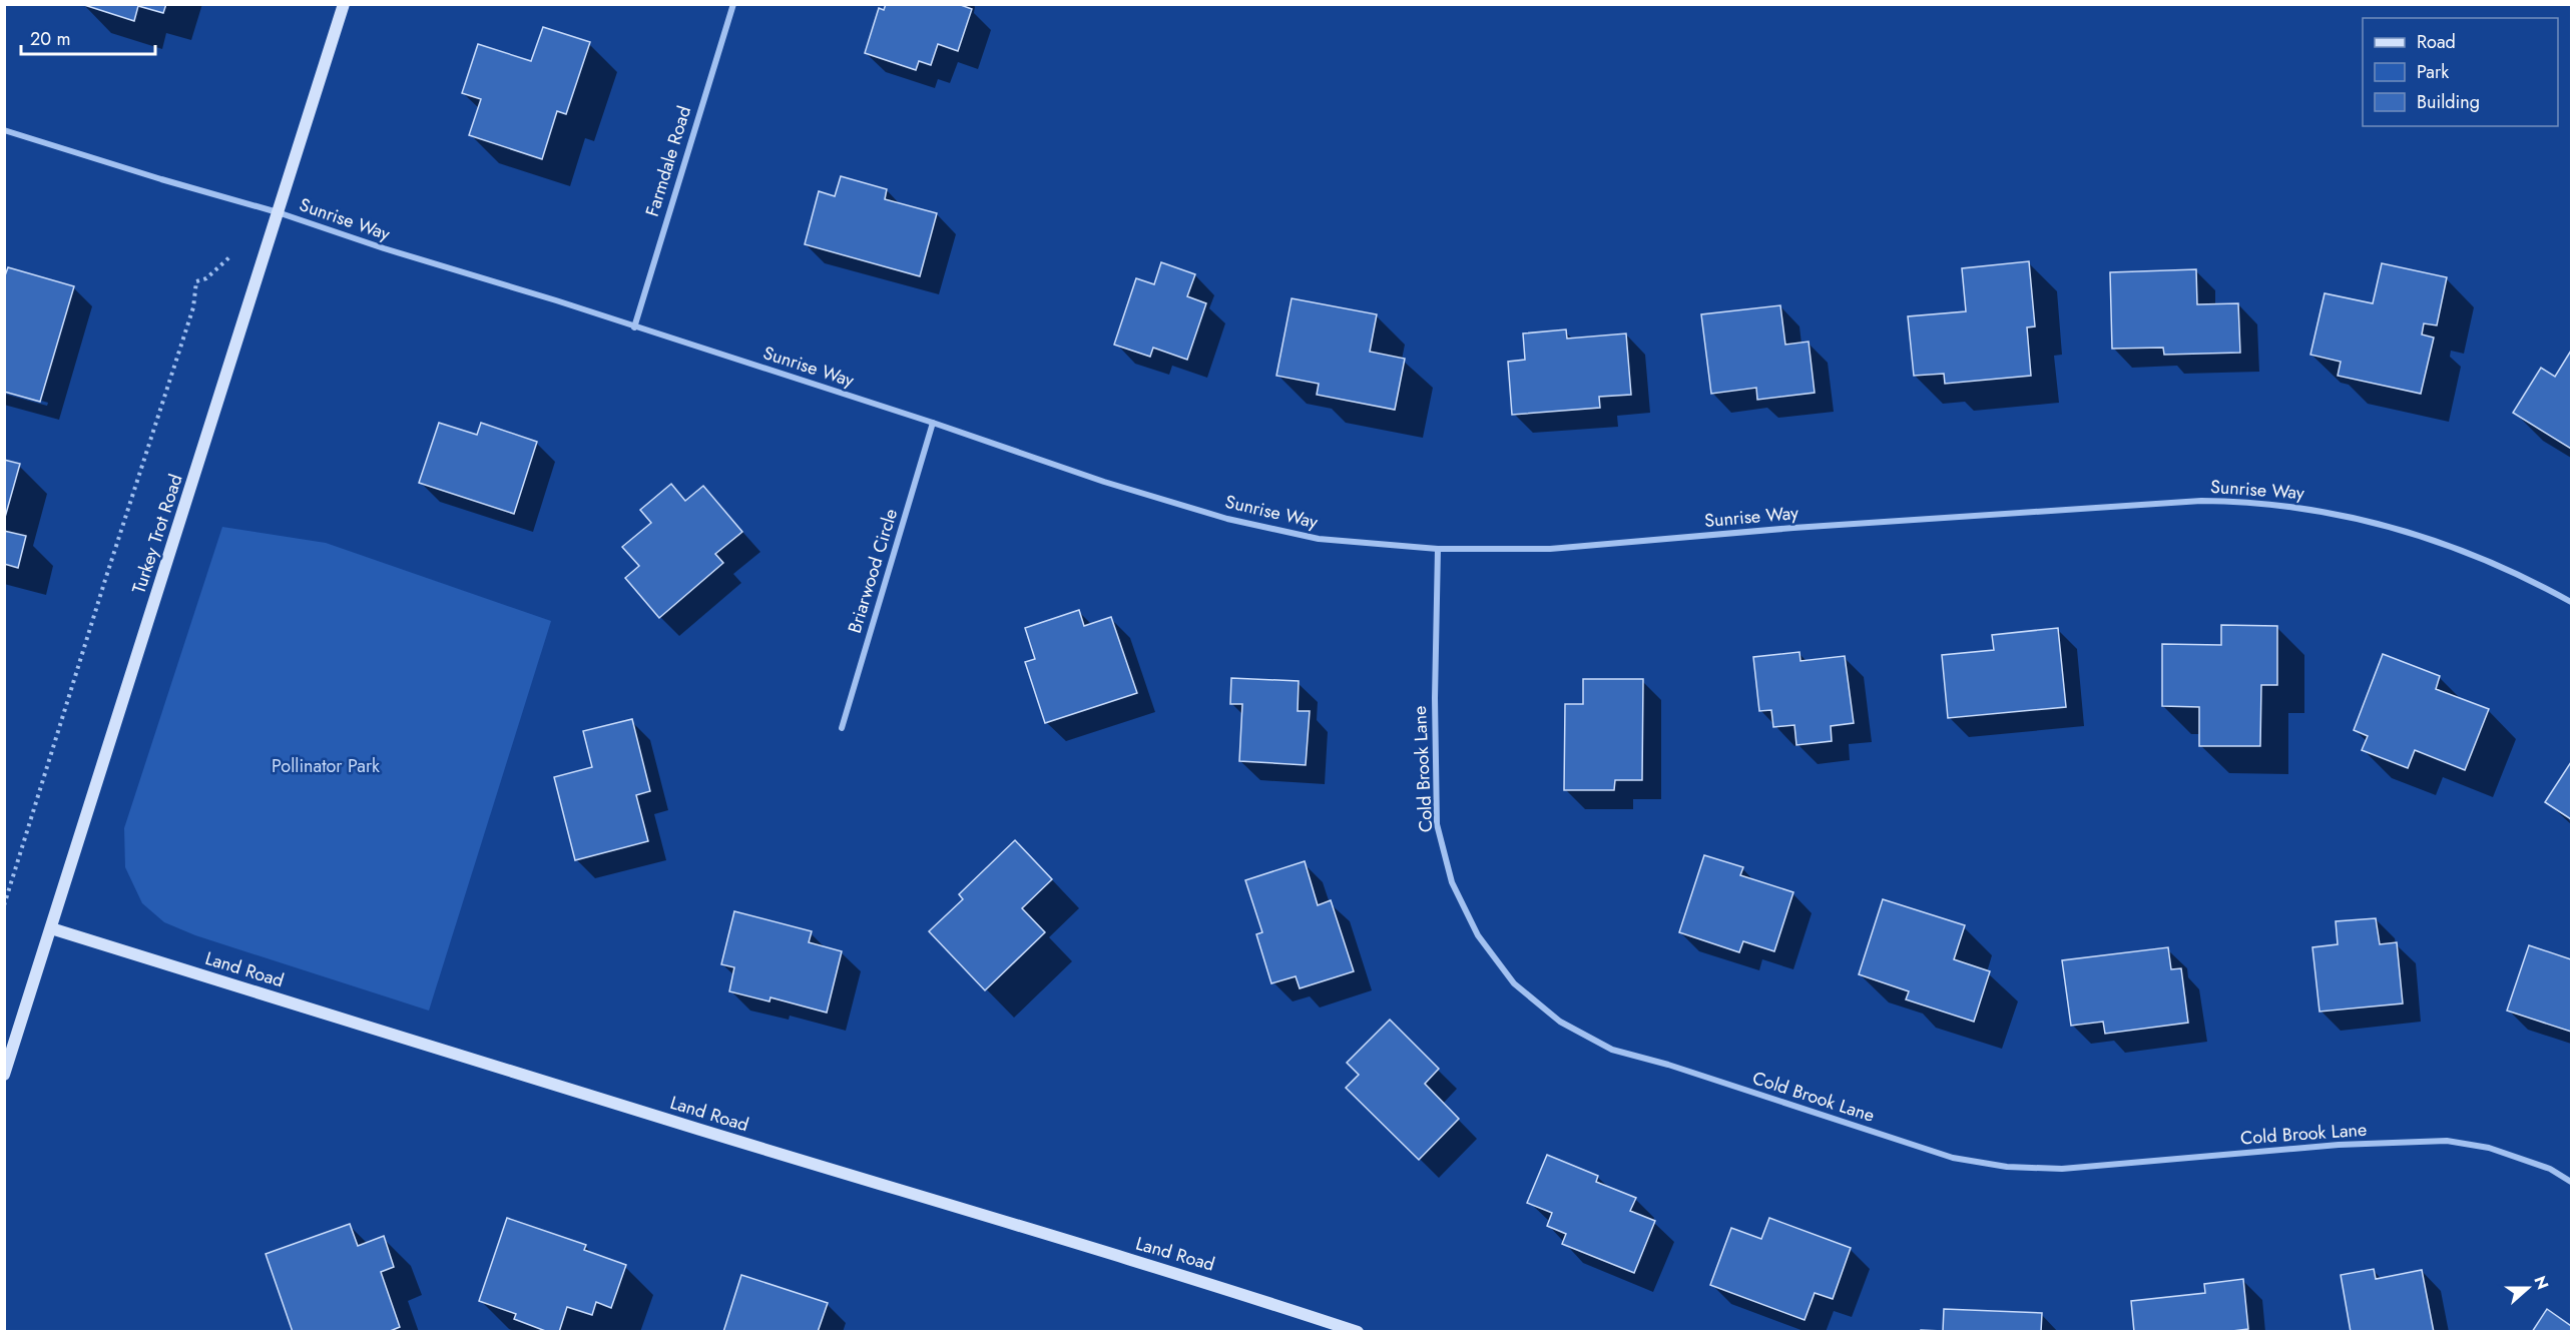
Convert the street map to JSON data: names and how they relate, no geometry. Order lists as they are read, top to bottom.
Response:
{
  "streets": {
    "street": [
      "Farmdale Road",
      "Sunrise Way",
      "Turkey Trot Road",
      "Briarwood Circle",
      "Cold Brook Lane",
      "Land Road"
    ]
  },
  "crossings": [
    ["Farmdale Road", "Sunrise Way"],
    ["Sunrise Way", "Turkey Trot Road"],
    ["Sunrise Way", "Briarwood Circle"],
    ["Sunrise Way", "Cold Brook Lane"],
    ["Turkey Trot Road", "Land Road"]
  ],
  "parks": ["Pollinator Park"],
  "legend": ["Road", "Park", "Building"],
  "scale_bar": "20 m",
  "north": "right"
}
